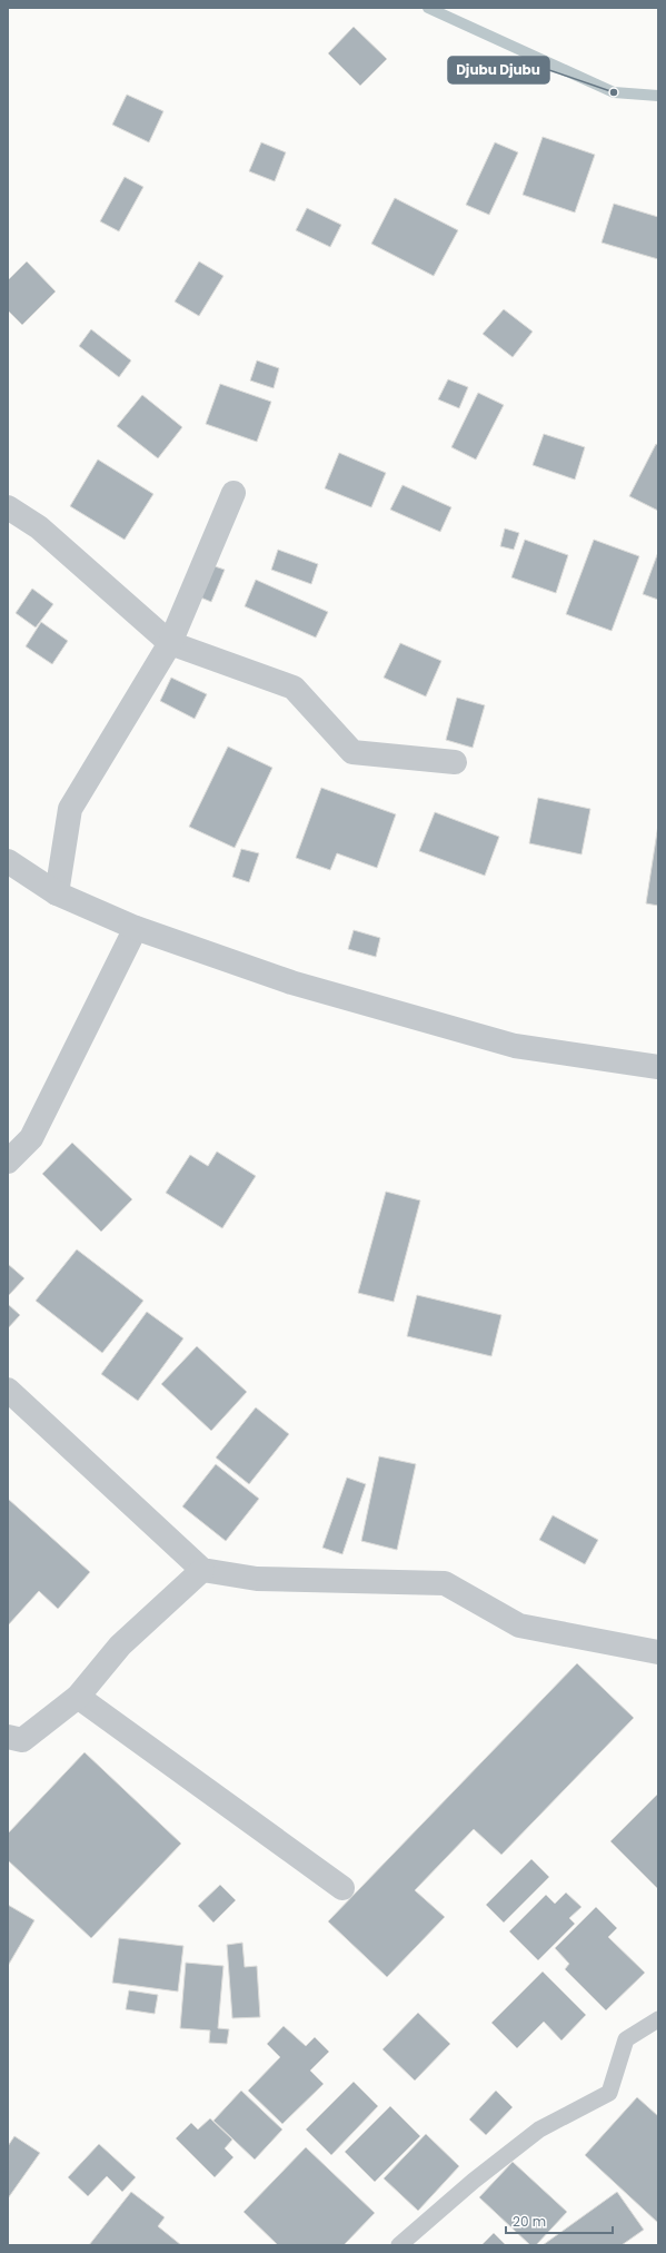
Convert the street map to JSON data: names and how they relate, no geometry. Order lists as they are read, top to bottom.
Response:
{
  "places": ["Djubu Djubu"],
  "scale_bar": "20 m"
}
